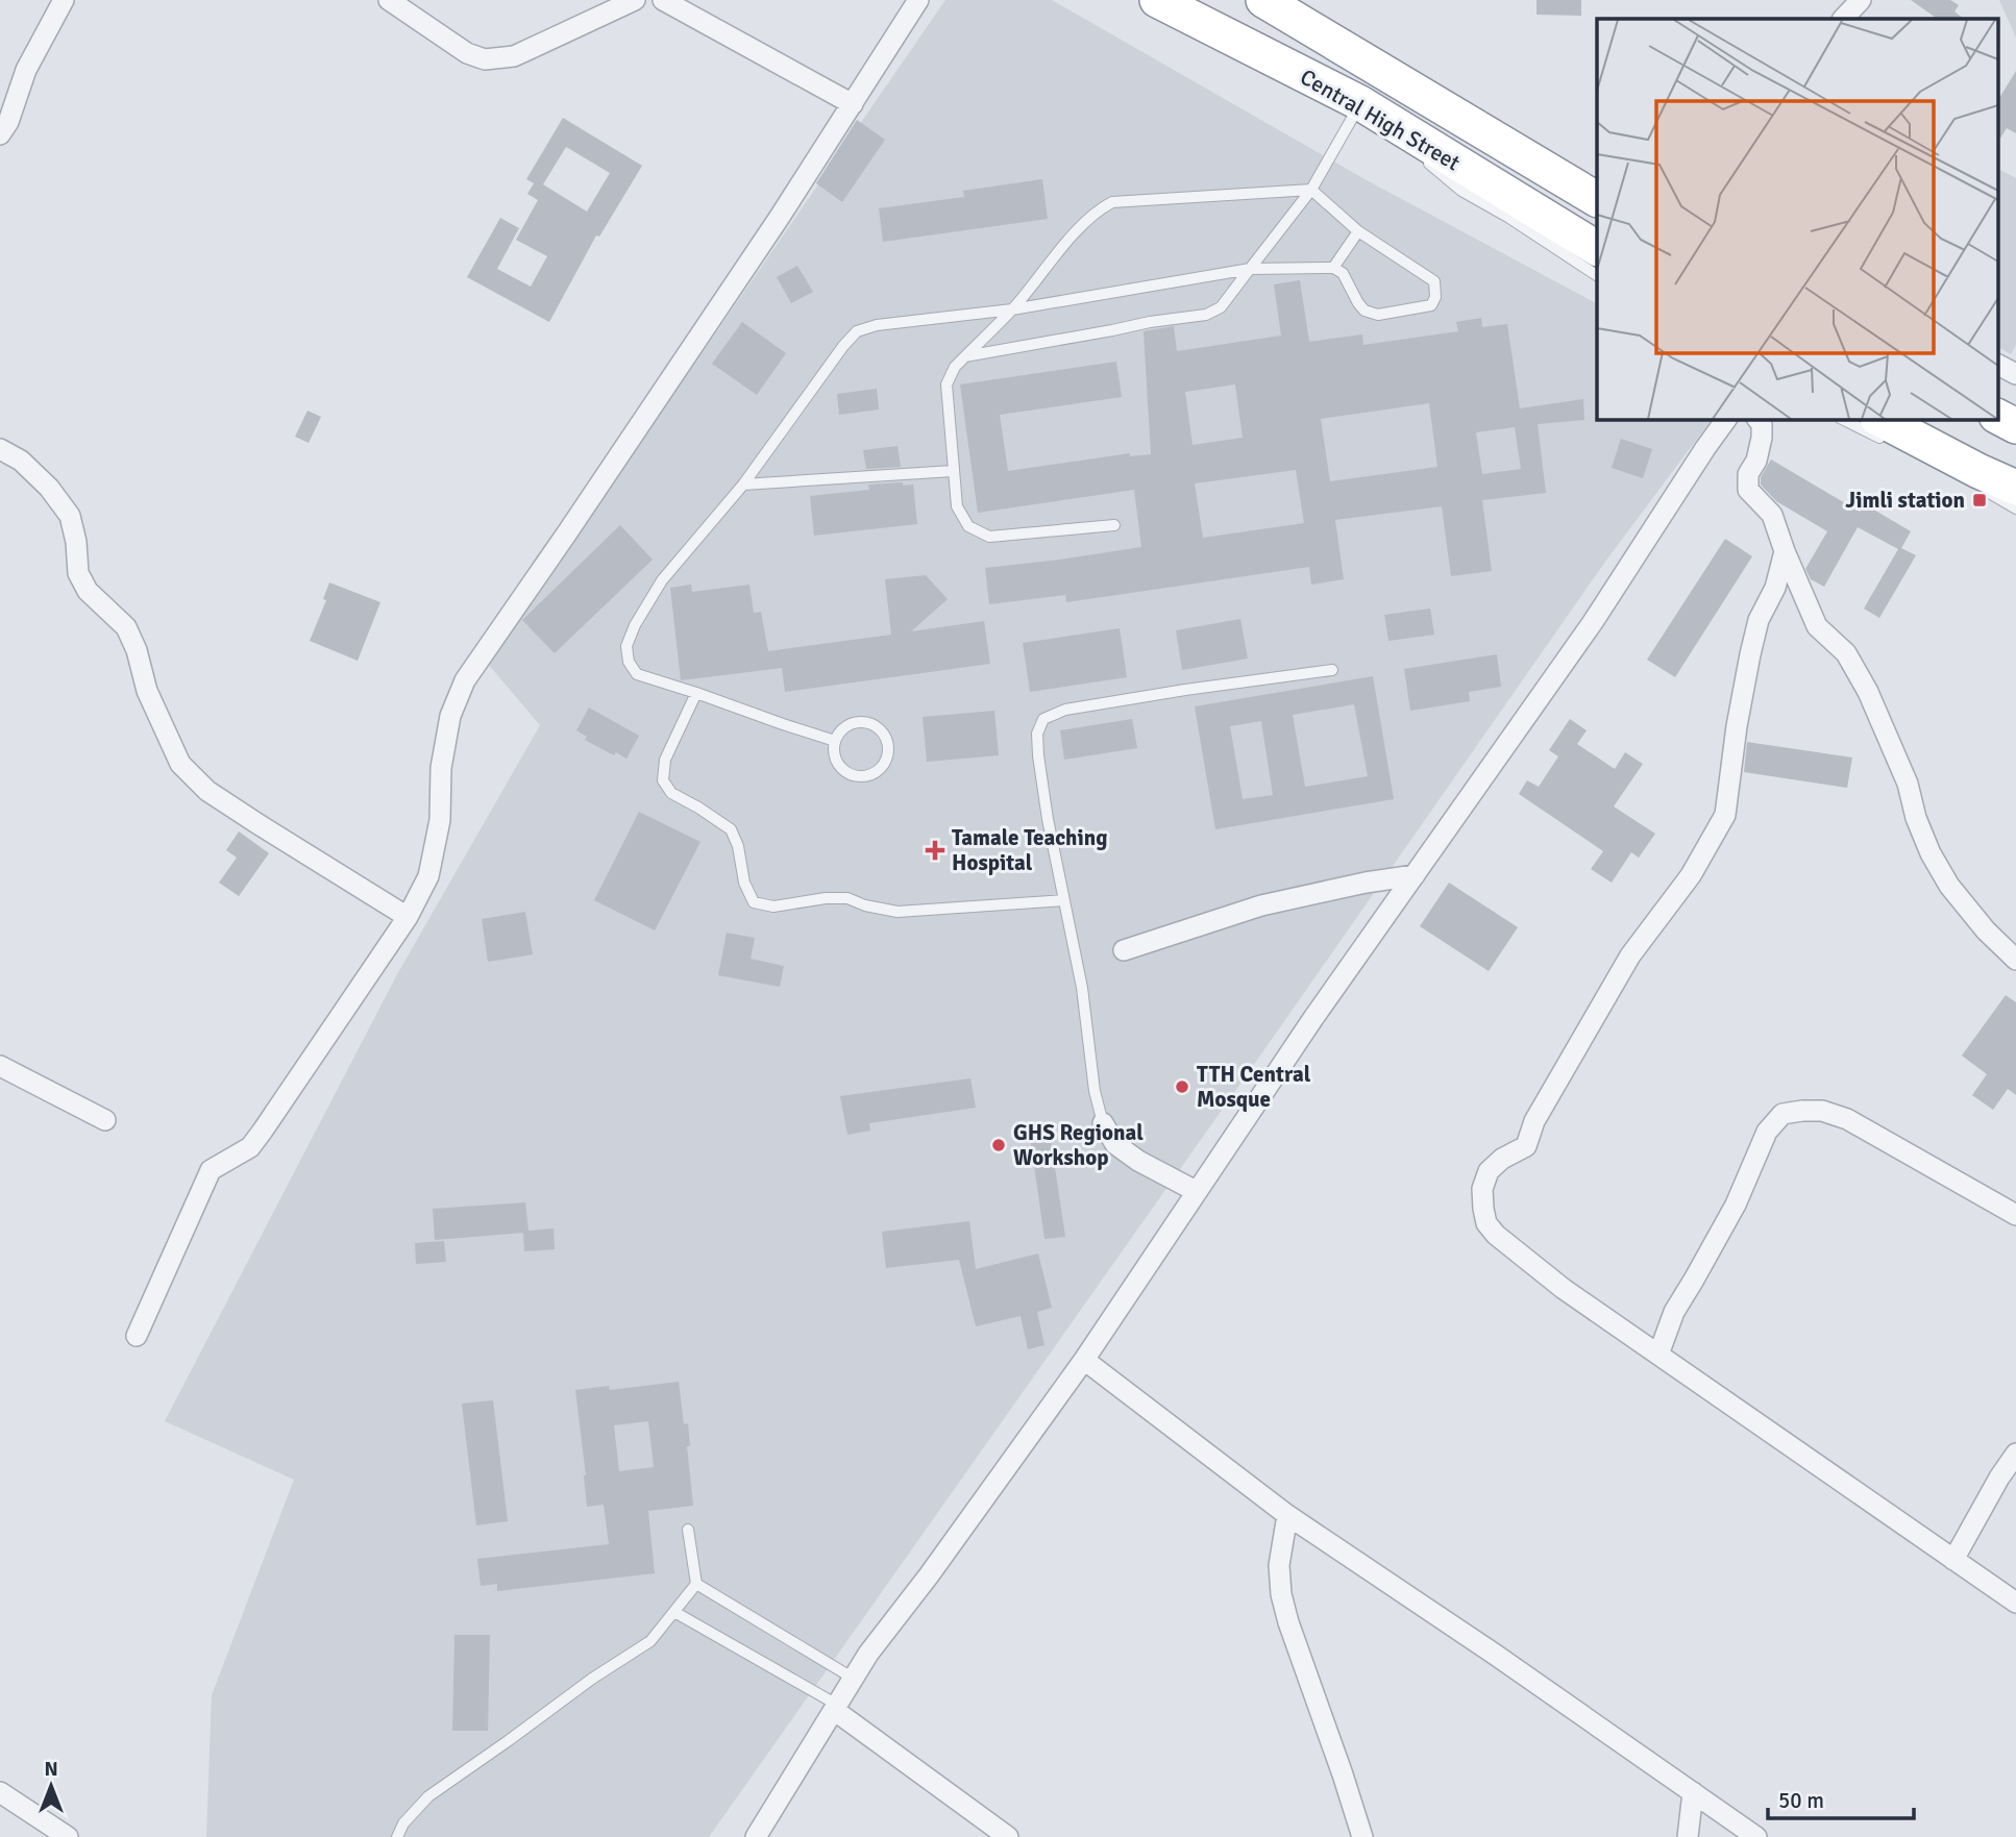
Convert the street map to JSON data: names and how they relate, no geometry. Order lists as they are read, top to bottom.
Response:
{
  "streets": {
    "highway": ["Central High Street"]
  },
  "places": {
    "transit": ["Jimli station"],
    "health": ["Tamale Teaching Hospital"],
    "other": ["TTH Central Mosque", "GHS Regional Workshop"]
  },
  "scale_bar": "50 m",
  "north": "top"
}
